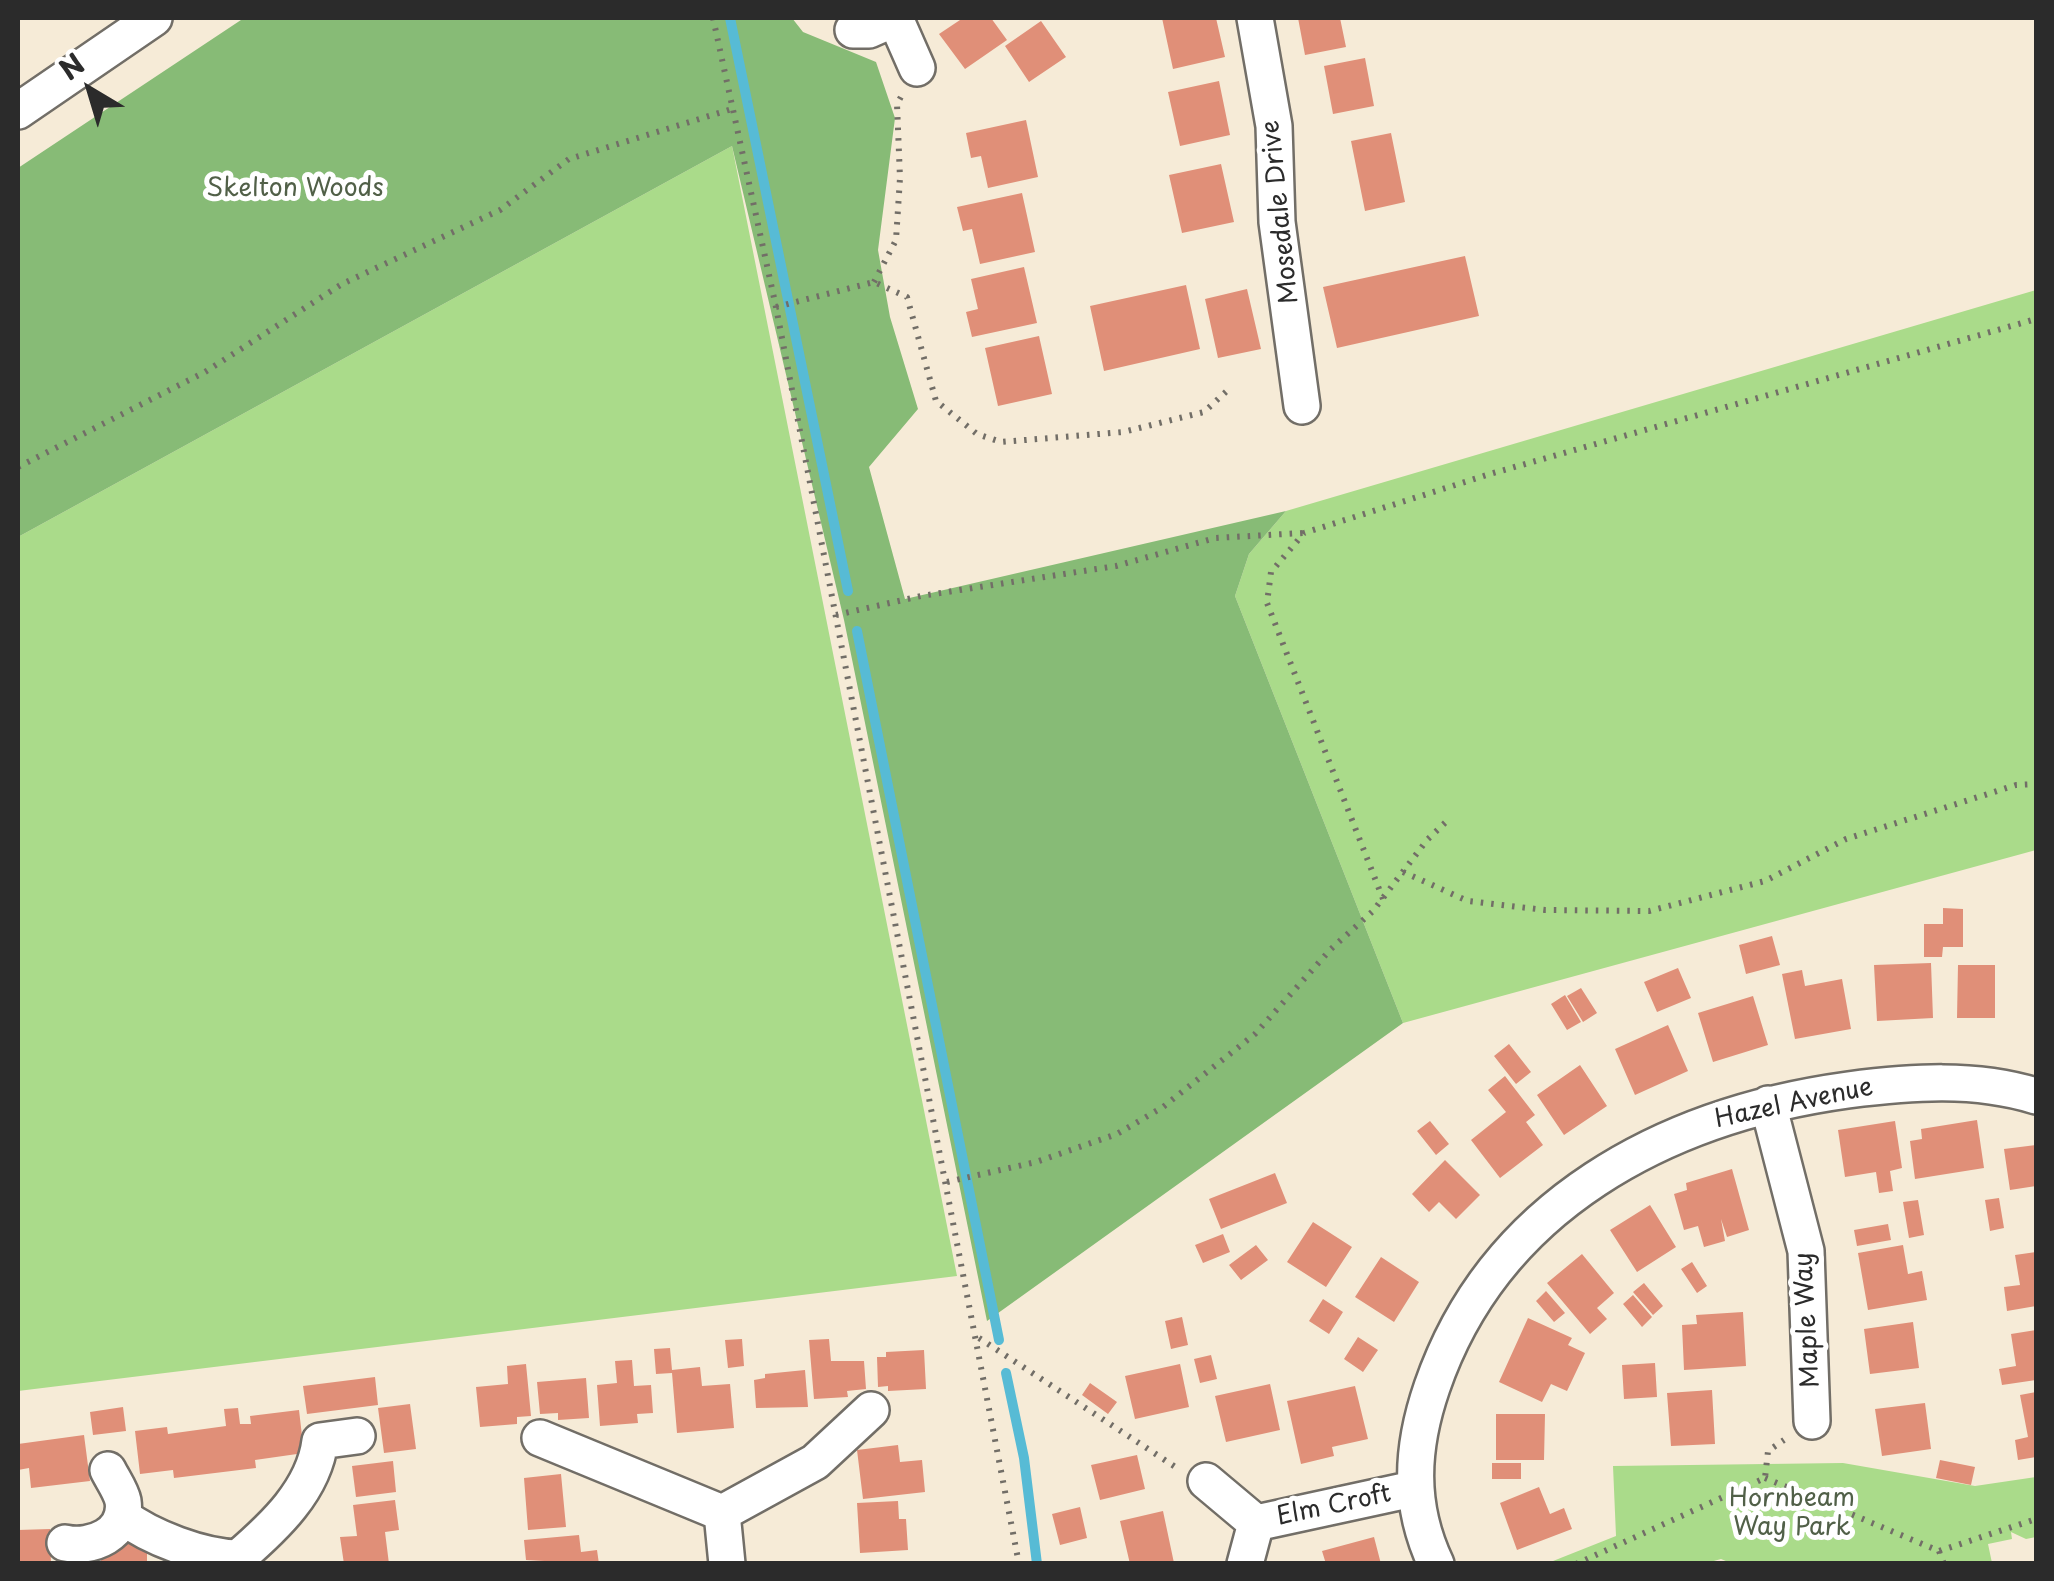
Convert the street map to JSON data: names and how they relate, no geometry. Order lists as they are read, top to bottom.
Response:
{
  "streets": {
    "street": [
      "Mosedale Drive",
      "Hazel Avenue",
      "Maple Way",
      "Elm Croft"
    ]
  },
  "crossings": [
    ["Hazel Avenue", "Maple Way"],
    ["Hazel Avenue", "Elm Croft"]
  ],
  "parks": ["Skelton Woods", "Hornbeam Way Park"],
  "north": "top left"
}
